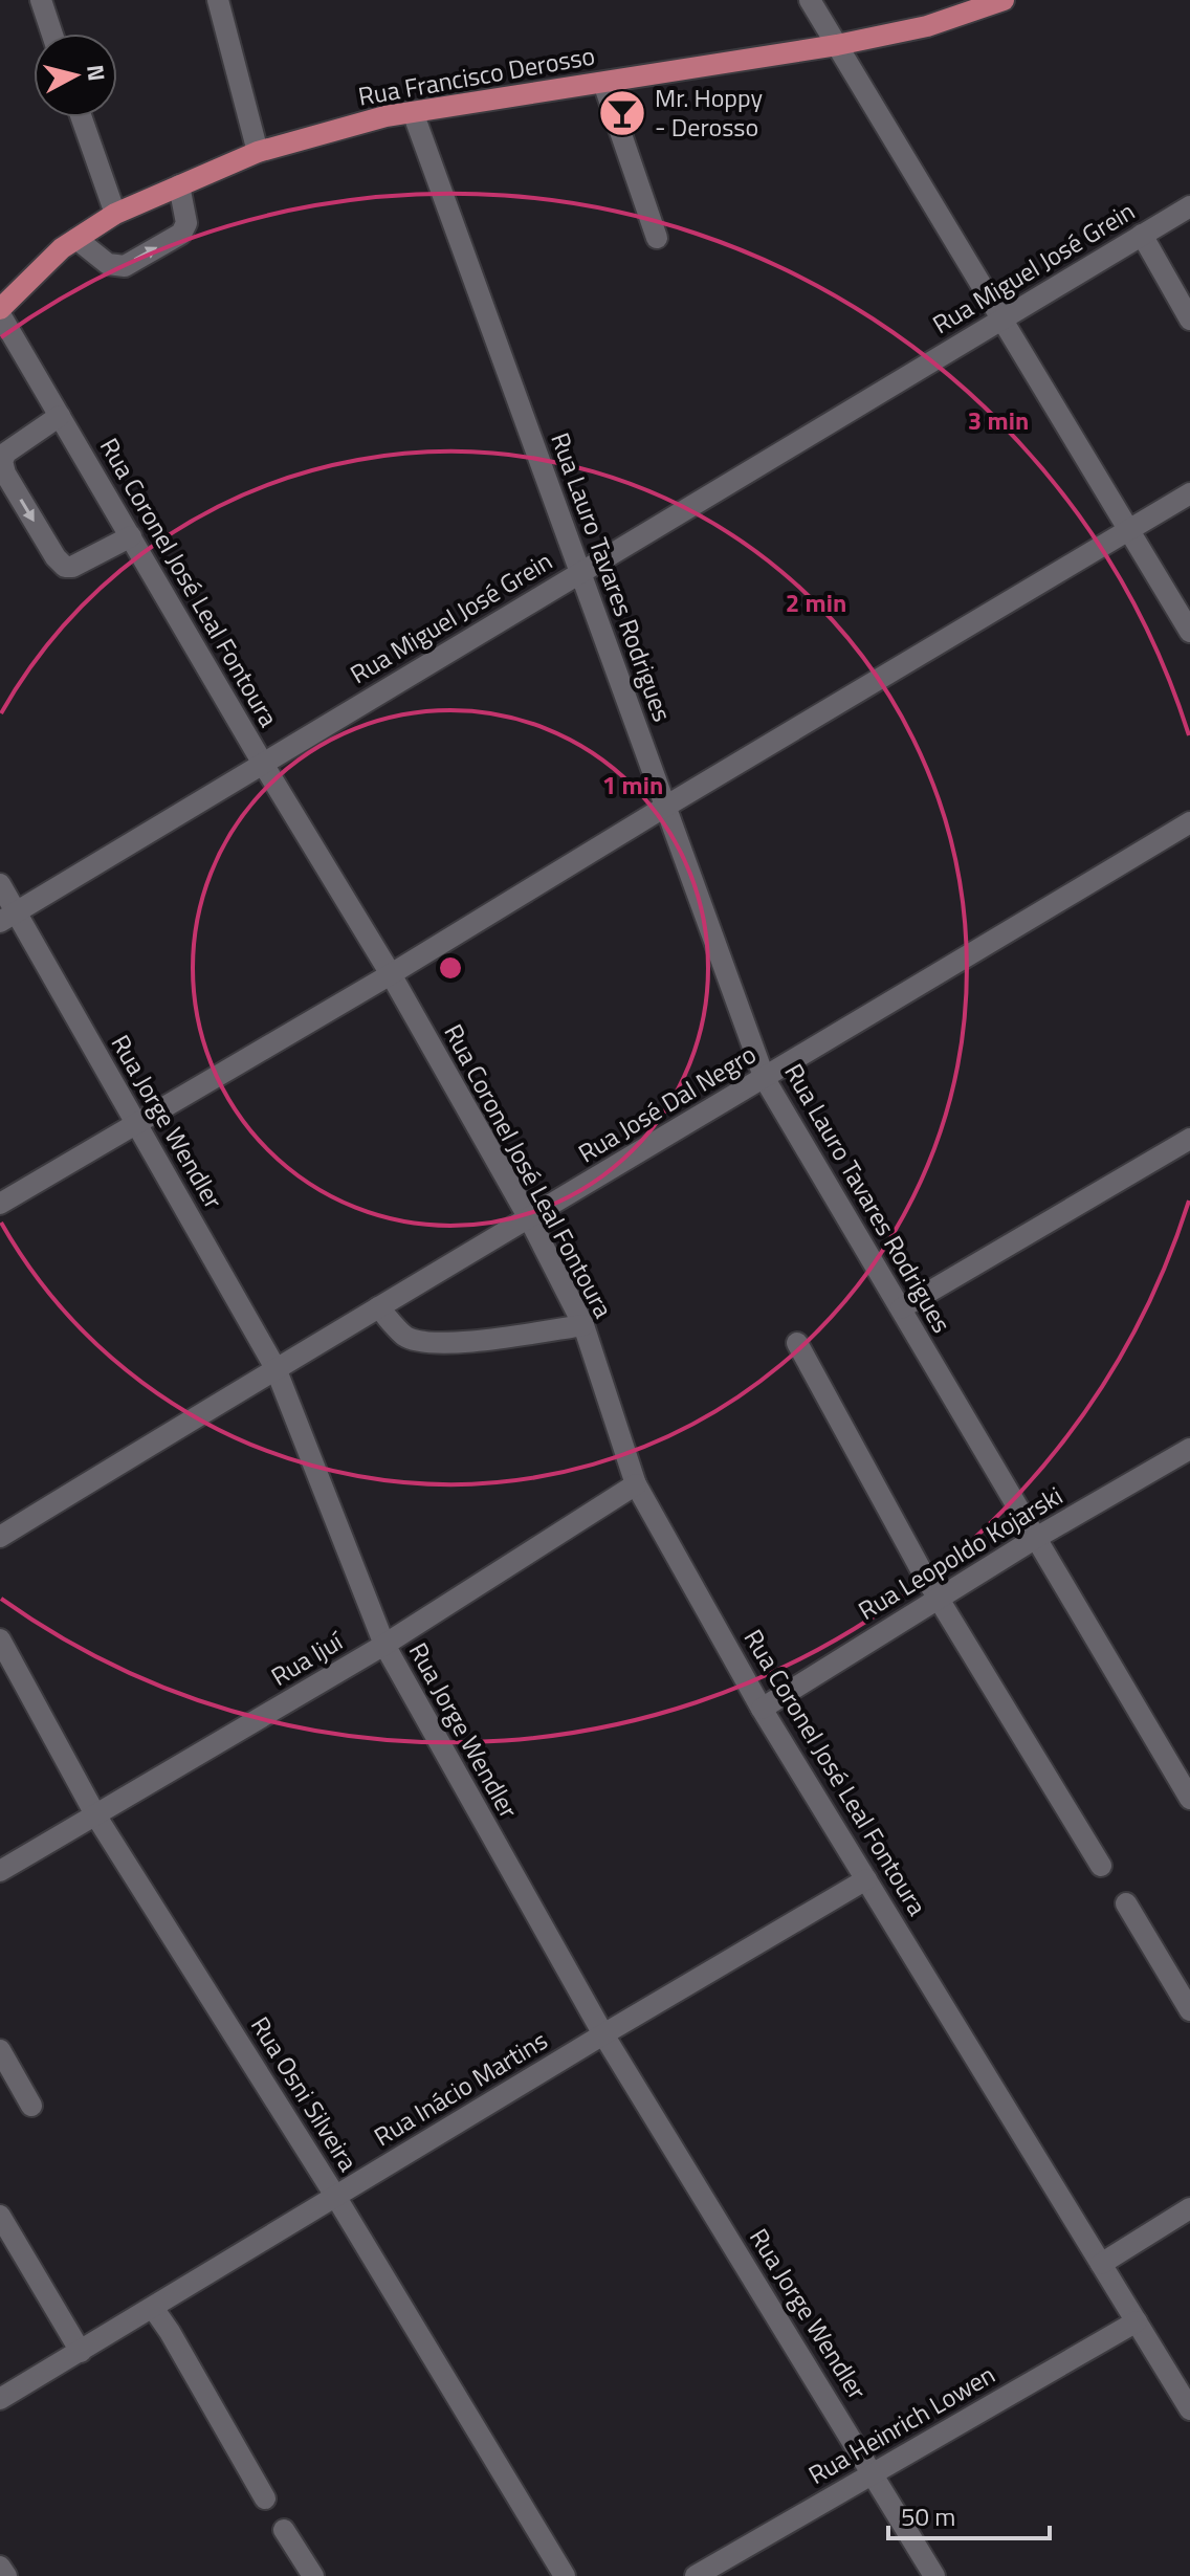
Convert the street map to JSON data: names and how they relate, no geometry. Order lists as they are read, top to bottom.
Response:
{
  "streets": {
    "main road": ["Rua Francisco Derosso"],
    "street": [
      "Rua Miguel José Grein",
      "Rua Lauro Tavares Rodrigues",
      "Rua Coronel José Leal Fontoura",
      "Rua José Dal Negro",
      "Rua Jorge Wendler",
      "Rua Leopoldo Kojarski",
      "Rua Ijuí",
      "Rua Inácio Martins",
      "Rua Osni Silveira",
      "Rua Heinrich Lowen"
    ]
  },
  "crossings": [
    ["Rua Francisco Derosso", "Rua Lauro Tavares Rodrigues"],
    ["Rua Francisco Derosso", "Rua Coronel José Leal Fontoura"],
    ["Rua Miguel José Grein", "Rua Lauro Tavares Rodrigues"],
    ["Rua Miguel José Grein", "Rua Coronel José Leal Fontoura"],
    ["Rua Miguel José Grein", "Rua Jorge Wendler"],
    ["Rua Lauro Tavares Rodrigues", "Rua José Dal Negro"],
    ["Rua Lauro Tavares Rodrigues", "Rua Leopoldo Kojarski"],
    ["Rua Coronel José Leal Fontoura", "Rua José Dal Negro"],
    ["Rua Coronel José Leal Fontoura", "Rua Leopoldo Kojarski"],
    ["Rua Coronel José Leal Fontoura", "Rua Ijuí"],
    ["Rua Coronel José Leal Fontoura", "Rua Inácio Martins"],
    ["Rua Coronel José Leal Fontoura", "Rua Heinrich Lowen"],
    ["Rua José Dal Negro", "Rua Jorge Wendler"],
    ["Rua Jorge Wendler", "Rua Ijuí"],
    ["Rua Jorge Wendler", "Rua Inácio Martins"],
    ["Rua Jorge Wendler", "Rua Heinrich Lowen"],
    ["Rua Ijuí", "Rua Osni Silveira"],
    ["Rua Inácio Martins", "Rua Osni Silveira"]
  ],
  "places": {
    "bar": ["Mr. Hoppy - Derosso"]
  },
  "scale_bar": "50 m",
  "north": "right",
  "rings": ["3 min", "2 min", "1 min"]
}
